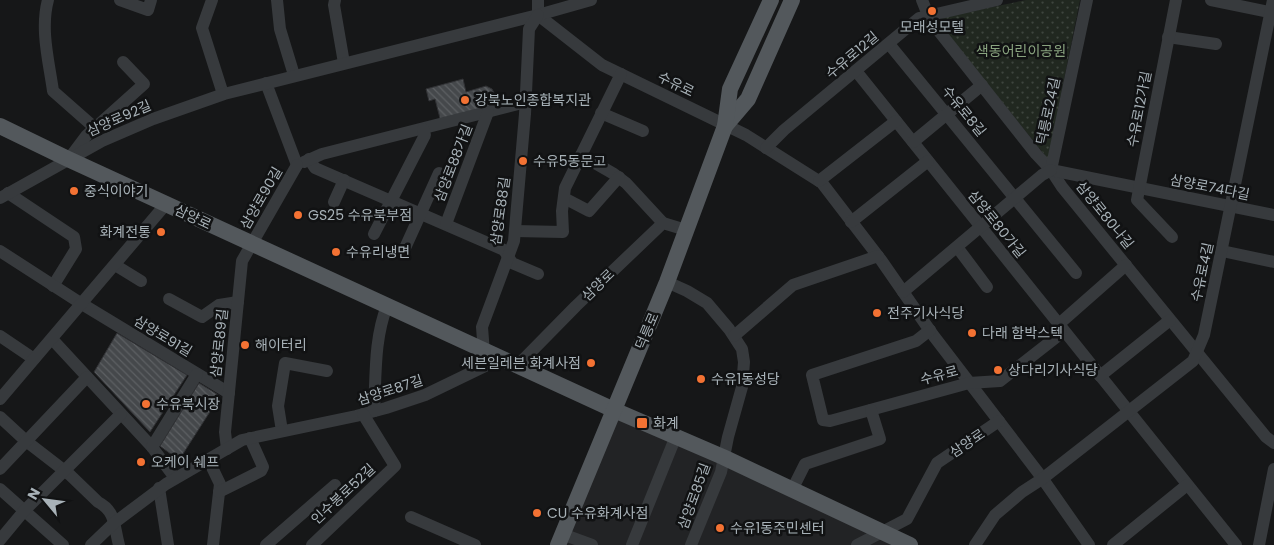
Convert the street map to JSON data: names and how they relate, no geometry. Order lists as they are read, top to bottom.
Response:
{
  "streets": {
    "main road": ["삼양로", "덕릉로"],
    "street": [
      "수유로12길",
      "수유로",
      "수유로12가길",
      "수유로8길",
      "덕릉로24길",
      "삼양로92길",
      "삼양로88가길",
      "삼양로74다길",
      "삼양로90길",
      "삼양로88길",
      "삼양로80나길",
      "삼양로80가길",
      "수유로4길",
      "삼양로91길",
      "삼양로89길",
      "삼양로87길",
      "인수봉로52길",
      "삼양로85길"
    ]
  },
  "crossings": [
    ["수유로12길", "수유로"],
    ["수유로12길", "수유로8길"],
    ["수유로12길", "삼양로80나길"],
    ["수유로12길", "삼양로80가길"],
    ["수유로", "삼양로92길"],
    ["수유로", "삼양로88길"],
    ["수유로", "삼양로"],
    ["수유로", "삼양로80가길"],
    ["수유로", "수유로4길"],
    ["수유로", "덕릉로"],
    ["수유로12가길", "삼양로74다길"],
    ["덕릉로24길", "삼양로74다길"],
    ["덕릉로24길", "삼양로80나길"],
    ["삼양로92길", "삼양로90길"],
    ["삼양로92길", "삼양로88길"],
    ["삼양로92길", "삼양로"],
    ["삼양로88가길", "삼양로88길"],
    ["삼양로74다길", "삼양로80나길"],
    ["삼양로74다길", "수유로4길"],
    ["삼양로90길", "삼양로"],
    ["삼양로90길", "삼양로89길"],
    ["삼양로88길", "삼양로"],
    ["삼양로88길", "삼양로87길"],
    ["삼양로80나길", "수유로4길"],
    ["삼양로", "덕릉로"],
    ["삼양로", "삼양로89길"],
    ["삼양로", "삼양로87길"],
    ["삼양로", "삼양로85길"],
    ["삼양로80가길", "수유로4길"],
    ["삼양로91길", "삼양로89길"],
    ["삼양로89길", "삼양로87길"],
    ["삼양로87길", "인수봉로52길"]
  ],
  "parks": ["색동어린이공원"],
  "places": {
    "other": [
      "모래성모텔",
      "강북노인종합복지관",
      "수유5동문고",
      "중식이야기",
      "GS25 수유북부점",
      "화계전통",
      "수유리냉면",
      "전주기사식당",
      "다래 함박스텍",
      "해이터리",
      "세븐일레븐 화계사점",
      "상다리기사식당",
      "수유1동성당",
      "수유북시장",
      "오케이 쉐프",
      "CU 수유화계사점",
      "수유1동주민센터"
    ],
    "transit": ["화계"]
  },
  "north": "top left"
}
